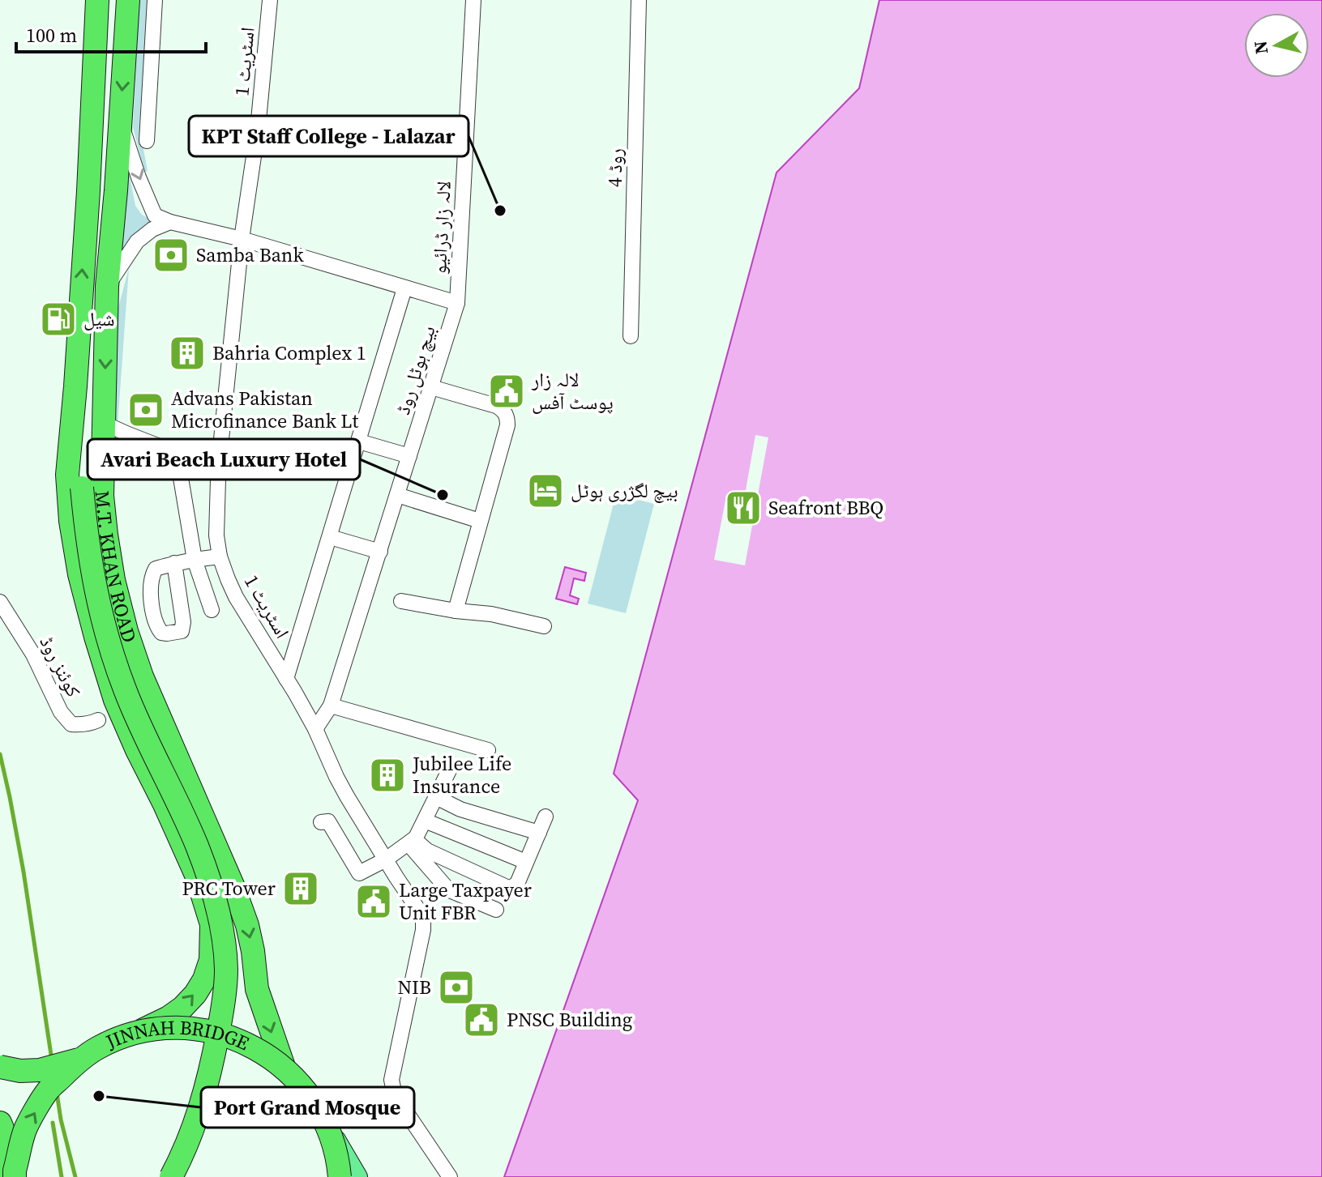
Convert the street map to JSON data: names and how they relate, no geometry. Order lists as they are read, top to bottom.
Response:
{
  "streets": {
    "highway": ["M.T. KHAN ROAD", "JINNAH BRIDGE"],
    "street": [
      "اسٹریٹ 1",
      "روڈ 4",
      "لالہ زار ڈرائیو",
      "بیچ ہوٹل روڈ",
      "کوئنز روڈ"
    ]
  },
  "crossings": [
    ["اسٹریٹ 1", "بیچ ہوٹل روڈ"],
    ["لالہ زار ڈرائیو", "بیچ ہوٹل روڈ"],
    ["M.T. KHAN ROAD", "JINNAH BRIDGE"]
  ],
  "places": {
    "other": ["KPT Staff College - Lalazar", "Avari Beach Luxury Hotel", "Port Grand Mosque"],
    "bank": ["Samba Bank", "Advans Pakistan Microfinance Bank Lt", "NIB"],
    "fuel station": ["شیل"],
    "building": ["Bahria Complex 1", "Jubilee Life Insurance", "PRC Tower"],
    "public building": ["لالہ زار پوسٹ آفس", "Large Taxpayer Unit FBR", "PNSC Building"],
    "hotel": ["بیچ لگژری ہوٹل"],
    "restaurant": ["Seafront BBQ"]
  },
  "scale_bar": "100 m",
  "north": "left"
}
